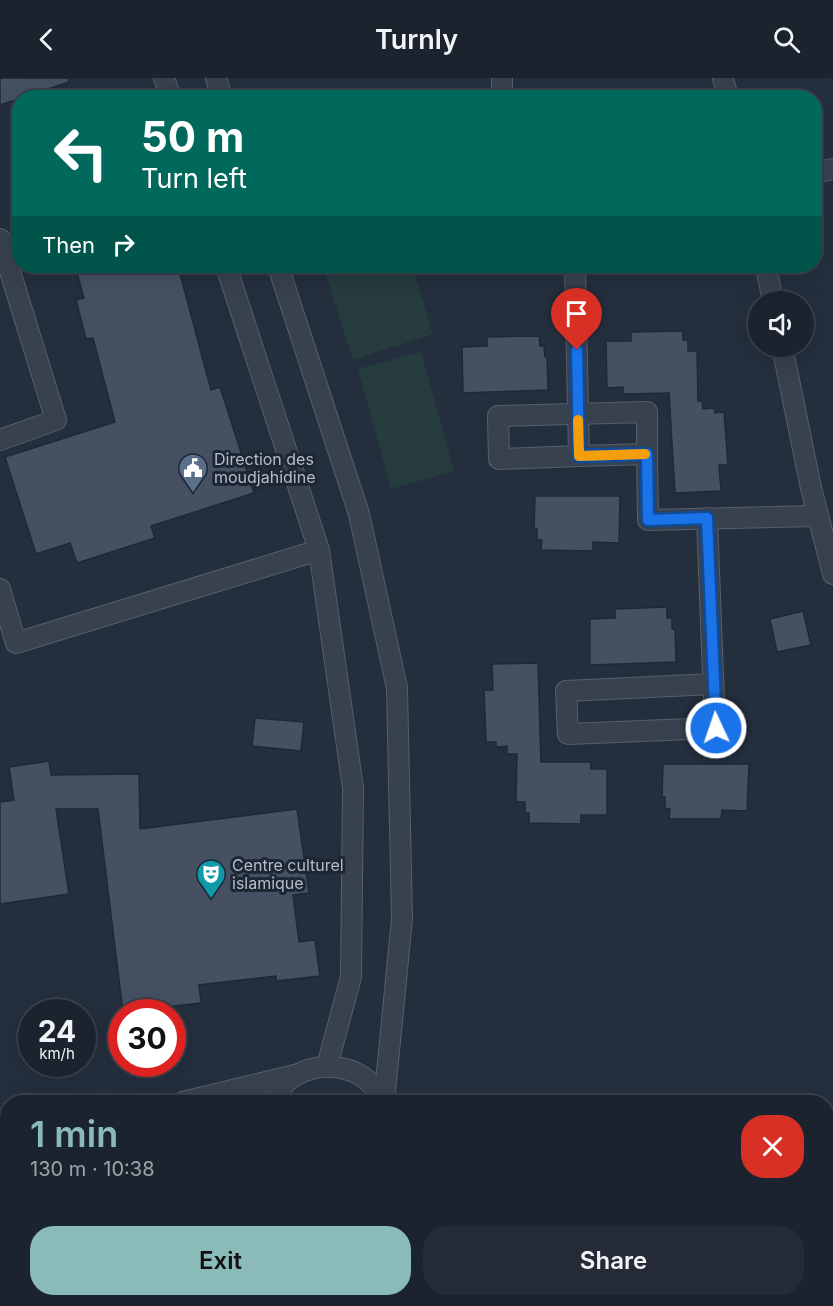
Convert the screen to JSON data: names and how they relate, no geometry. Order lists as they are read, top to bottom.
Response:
{
  "places": {
    "public building": ["Direction des moudjahidine"],
    "theatre": ["Centre culturel islamique"]
  },
  "page": {
    "header": "Turnly",
    "turn": ["50 m", "Turn left"],
    "then": "Then",
    "speed": "24 km/h",
    "limit": "30",
    "heading": ["1 min", "130 m · 10:38"],
    "buttons": ["Exit", "Share"]
  }
}
